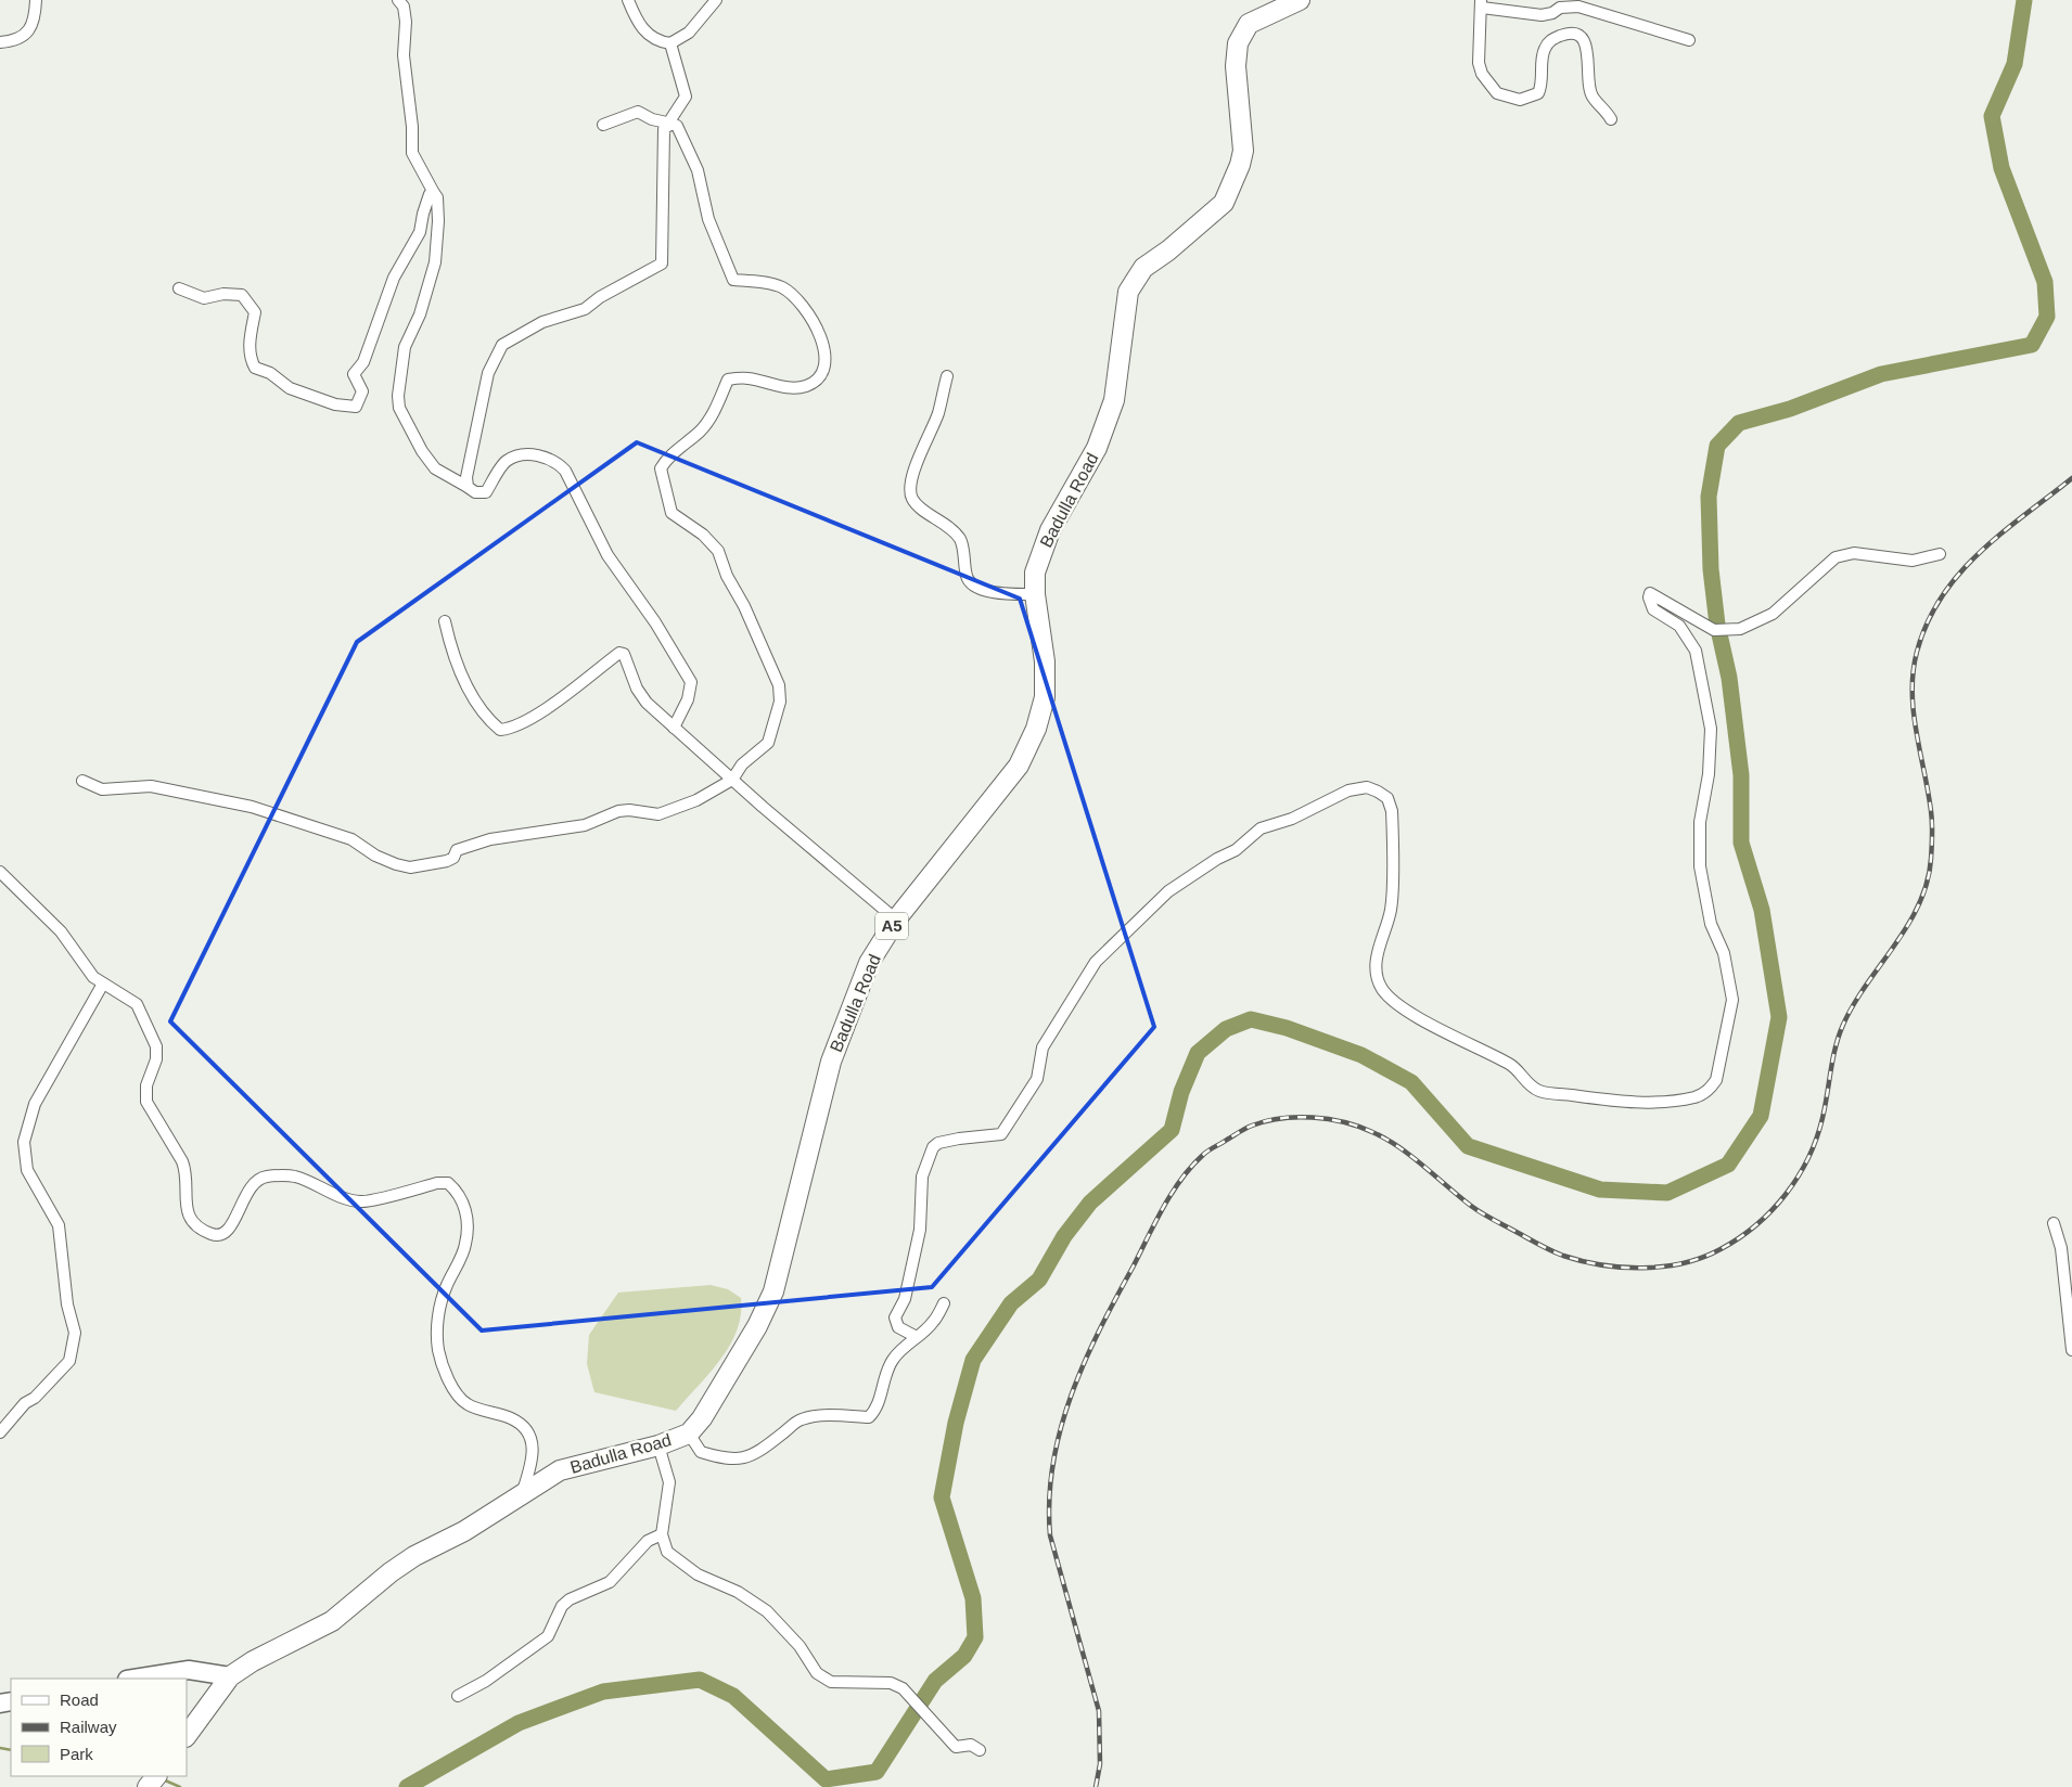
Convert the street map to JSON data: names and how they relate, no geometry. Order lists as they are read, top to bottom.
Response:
{
  "streets": {
    "highway": ["Badulla Road", "A5"]
  },
  "legend": ["Road", "Railway", "Park"]
}
